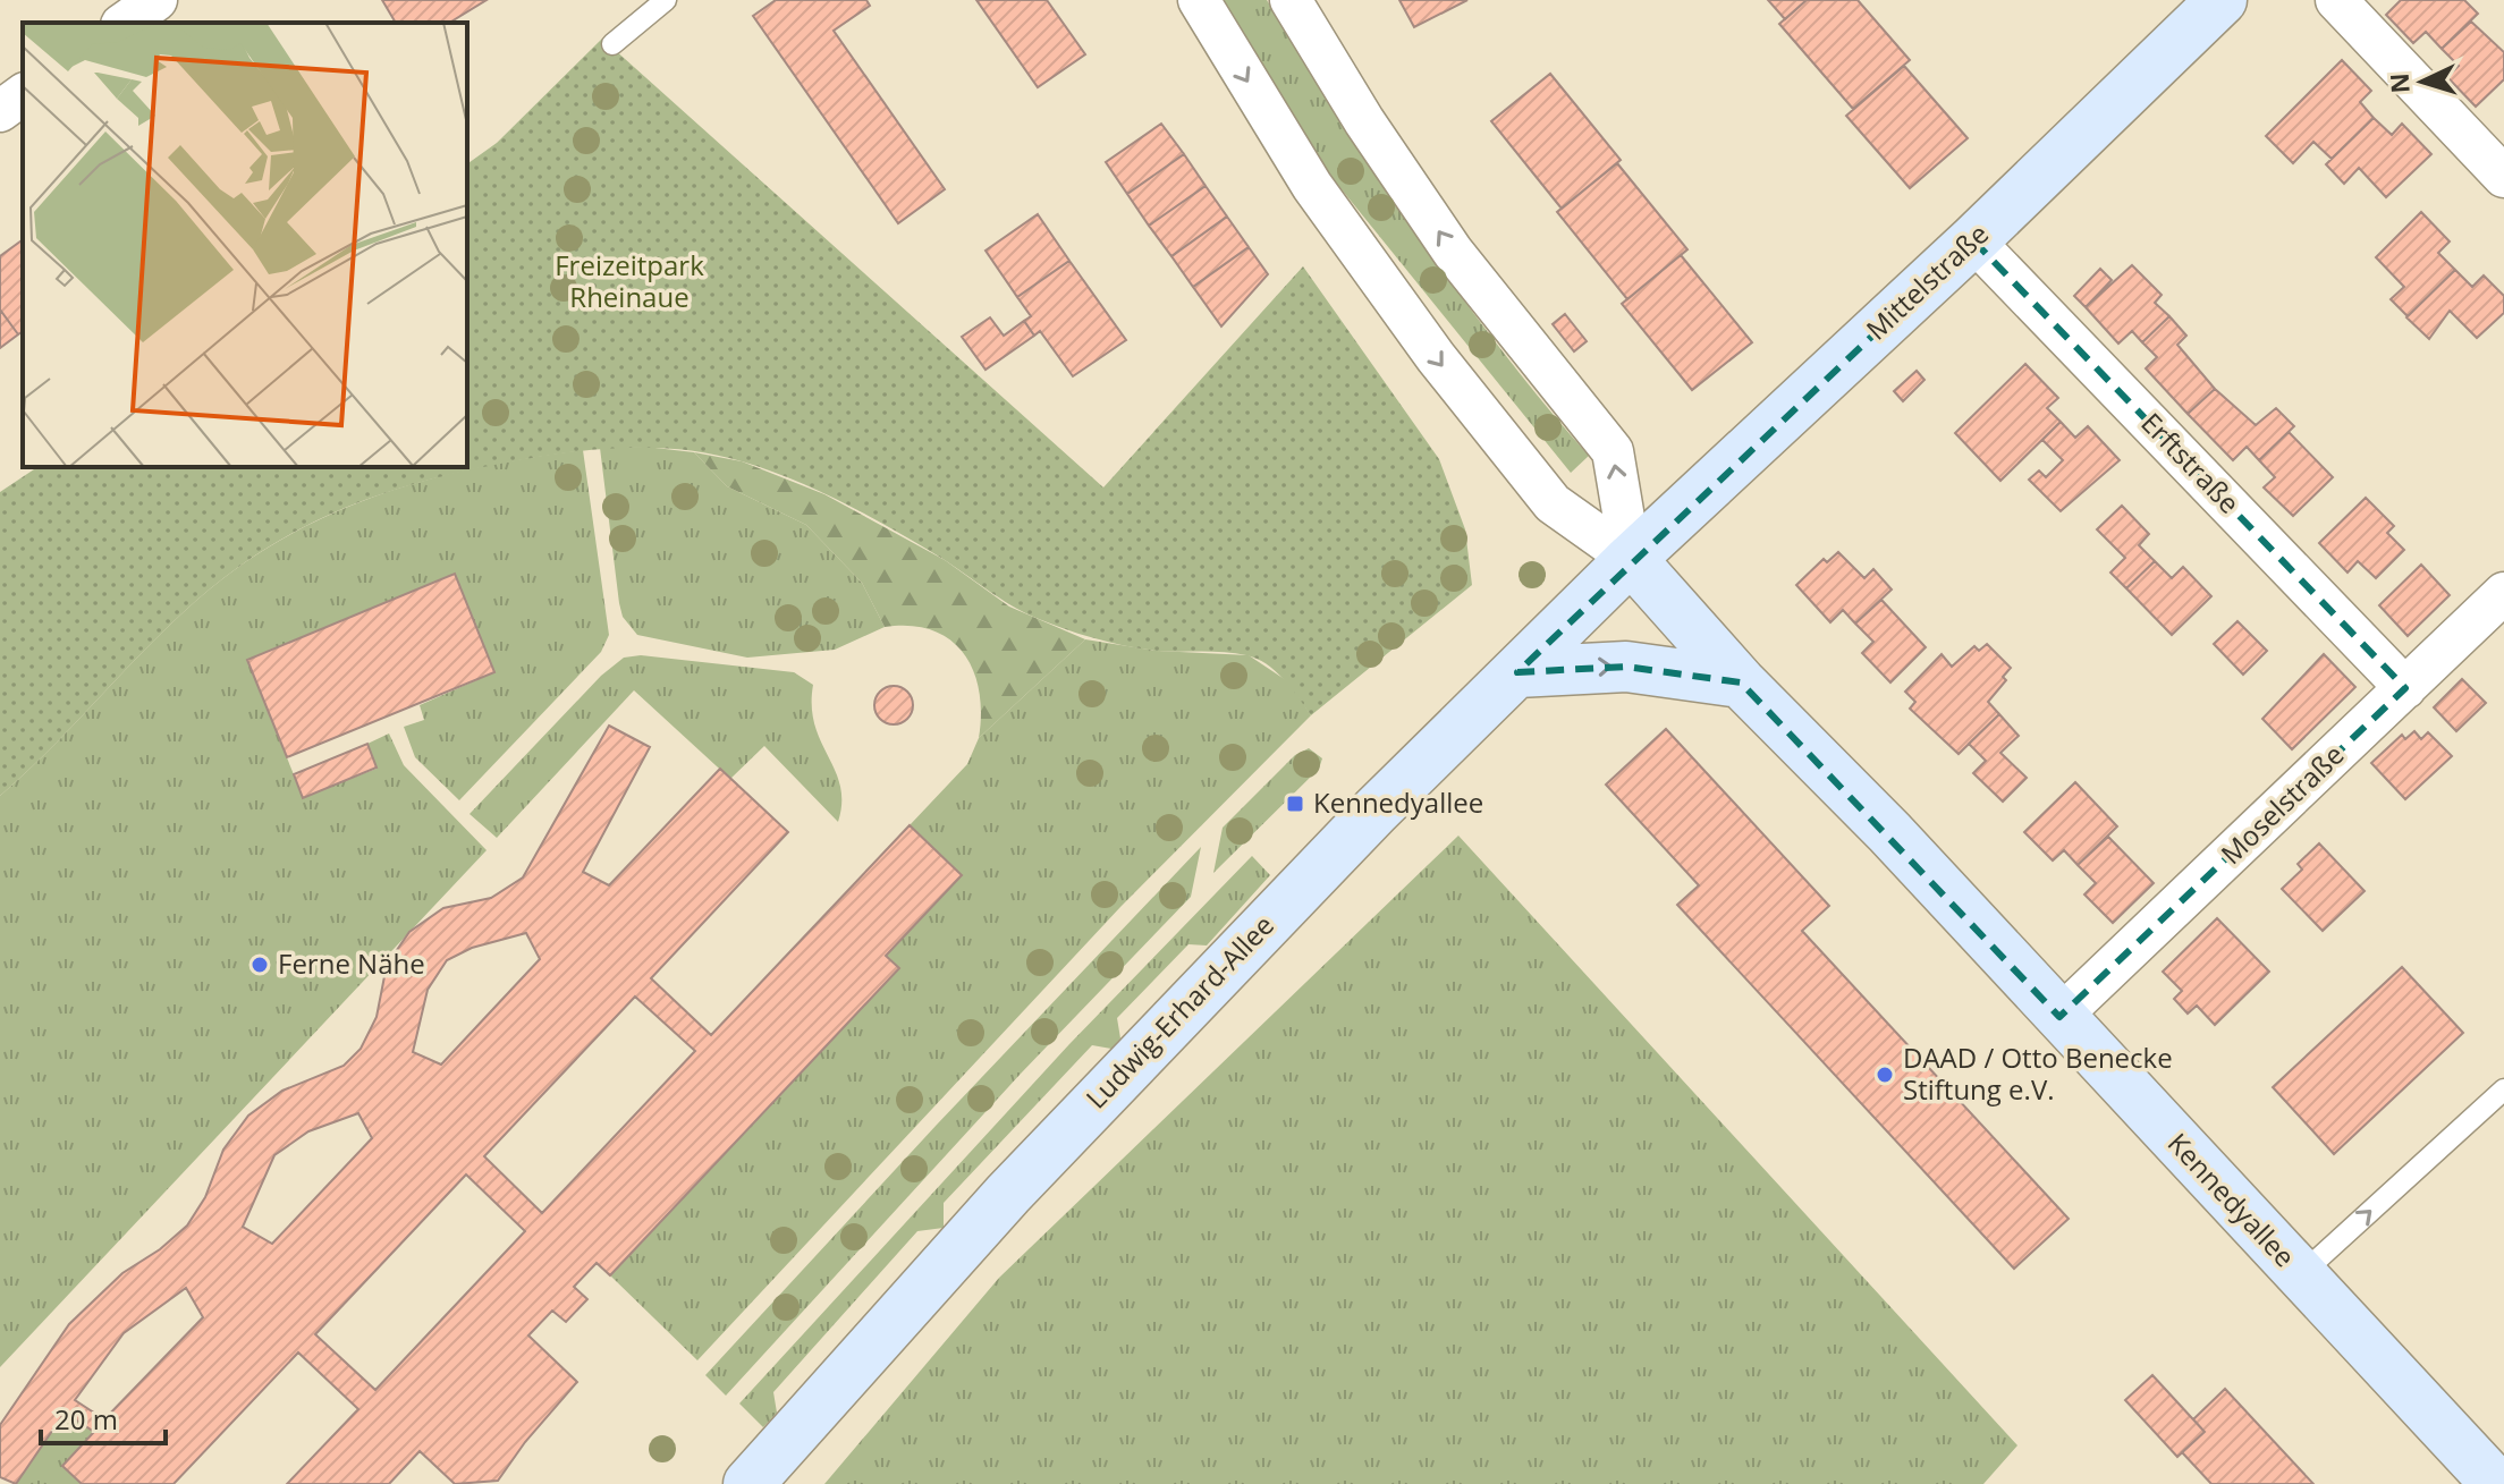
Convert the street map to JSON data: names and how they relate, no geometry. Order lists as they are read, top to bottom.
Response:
{
  "streets": {
    "main road": ["Mittelstraße", "Ludwig-Erhard-Allee", "Kennedyallee"],
    "street": ["Erftstraße", "Moselstraße"]
  },
  "crossings": [
    ["Mittelstraße", "Erftstraße"],
    ["Mittelstraße", "Ludwig-Erhard-Allee"],
    ["Mittelstraße", "Kennedyallee"],
    ["Erftstraße", "Moselstraße"],
    ["Moselstraße", "Kennedyallee"],
    ["Ludwig-Erhard-Allee", "Kennedyallee"]
  ],
  "parks": ["Freizeitpark Rheinaue"],
  "places": {
    "transit": ["Kennedyallee"],
    "other": ["Ferne Nähe", "DAAD / Otto Benecke Stiftung e.V."]
  },
  "scale_bar": "20 m",
  "north": "left"
}
